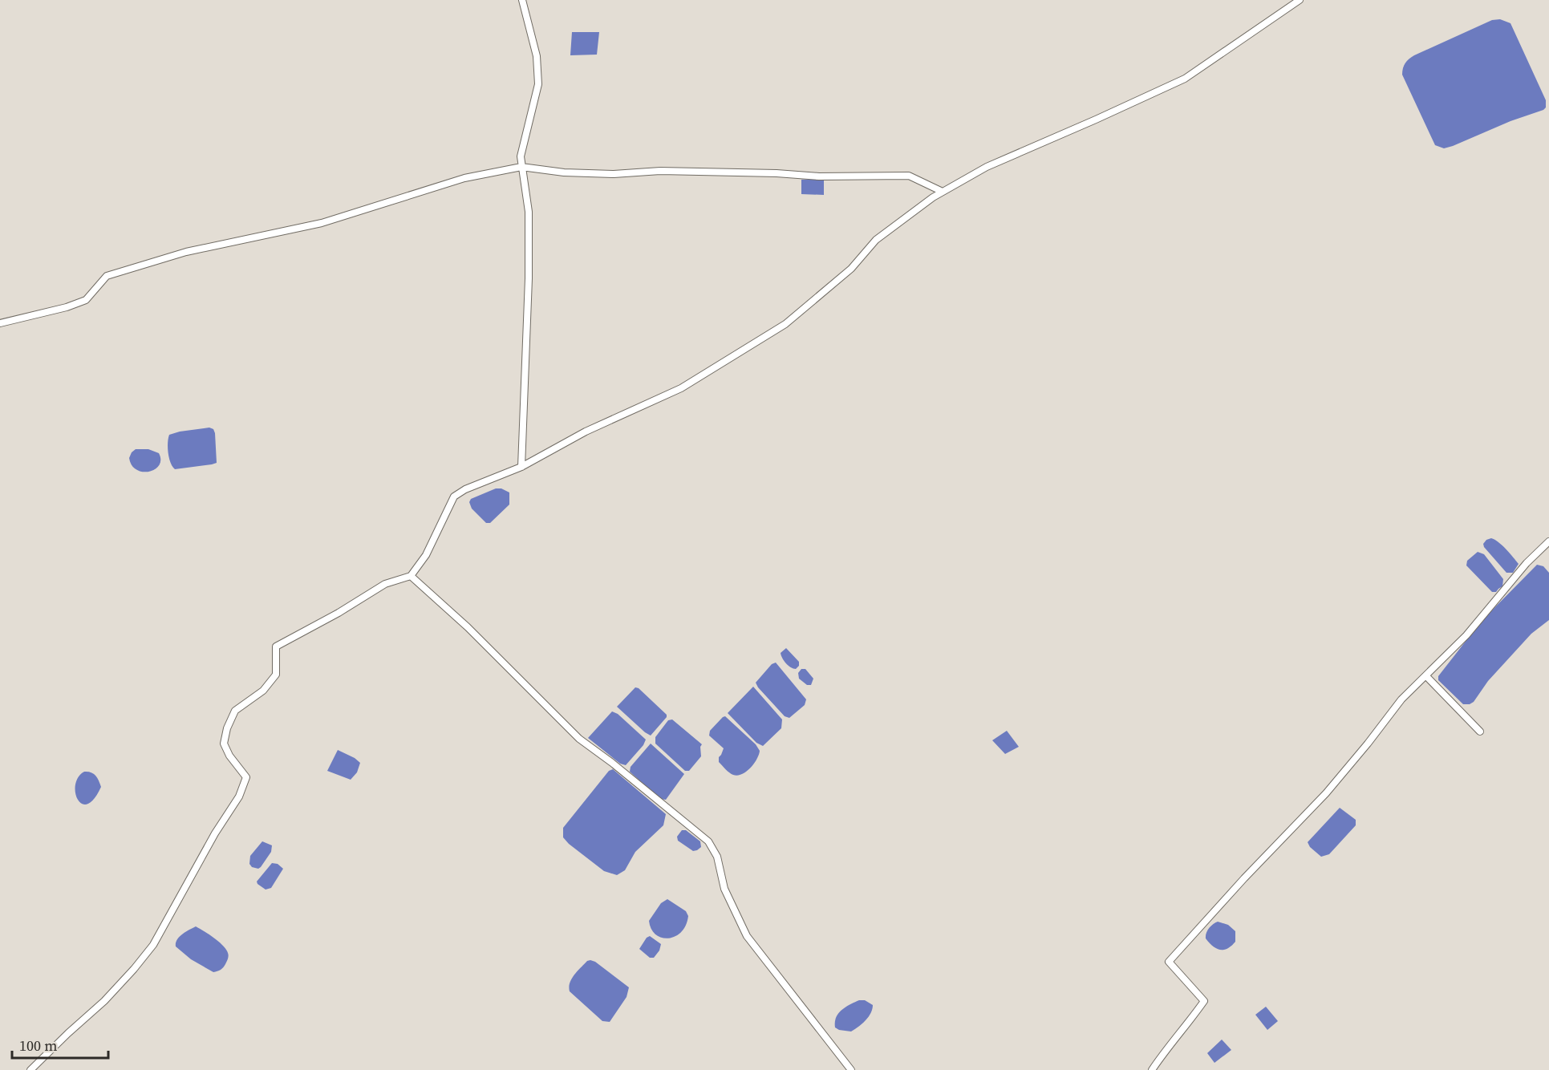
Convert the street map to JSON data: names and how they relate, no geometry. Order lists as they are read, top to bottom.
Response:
{
  "scale_bar": "100 m"
}
